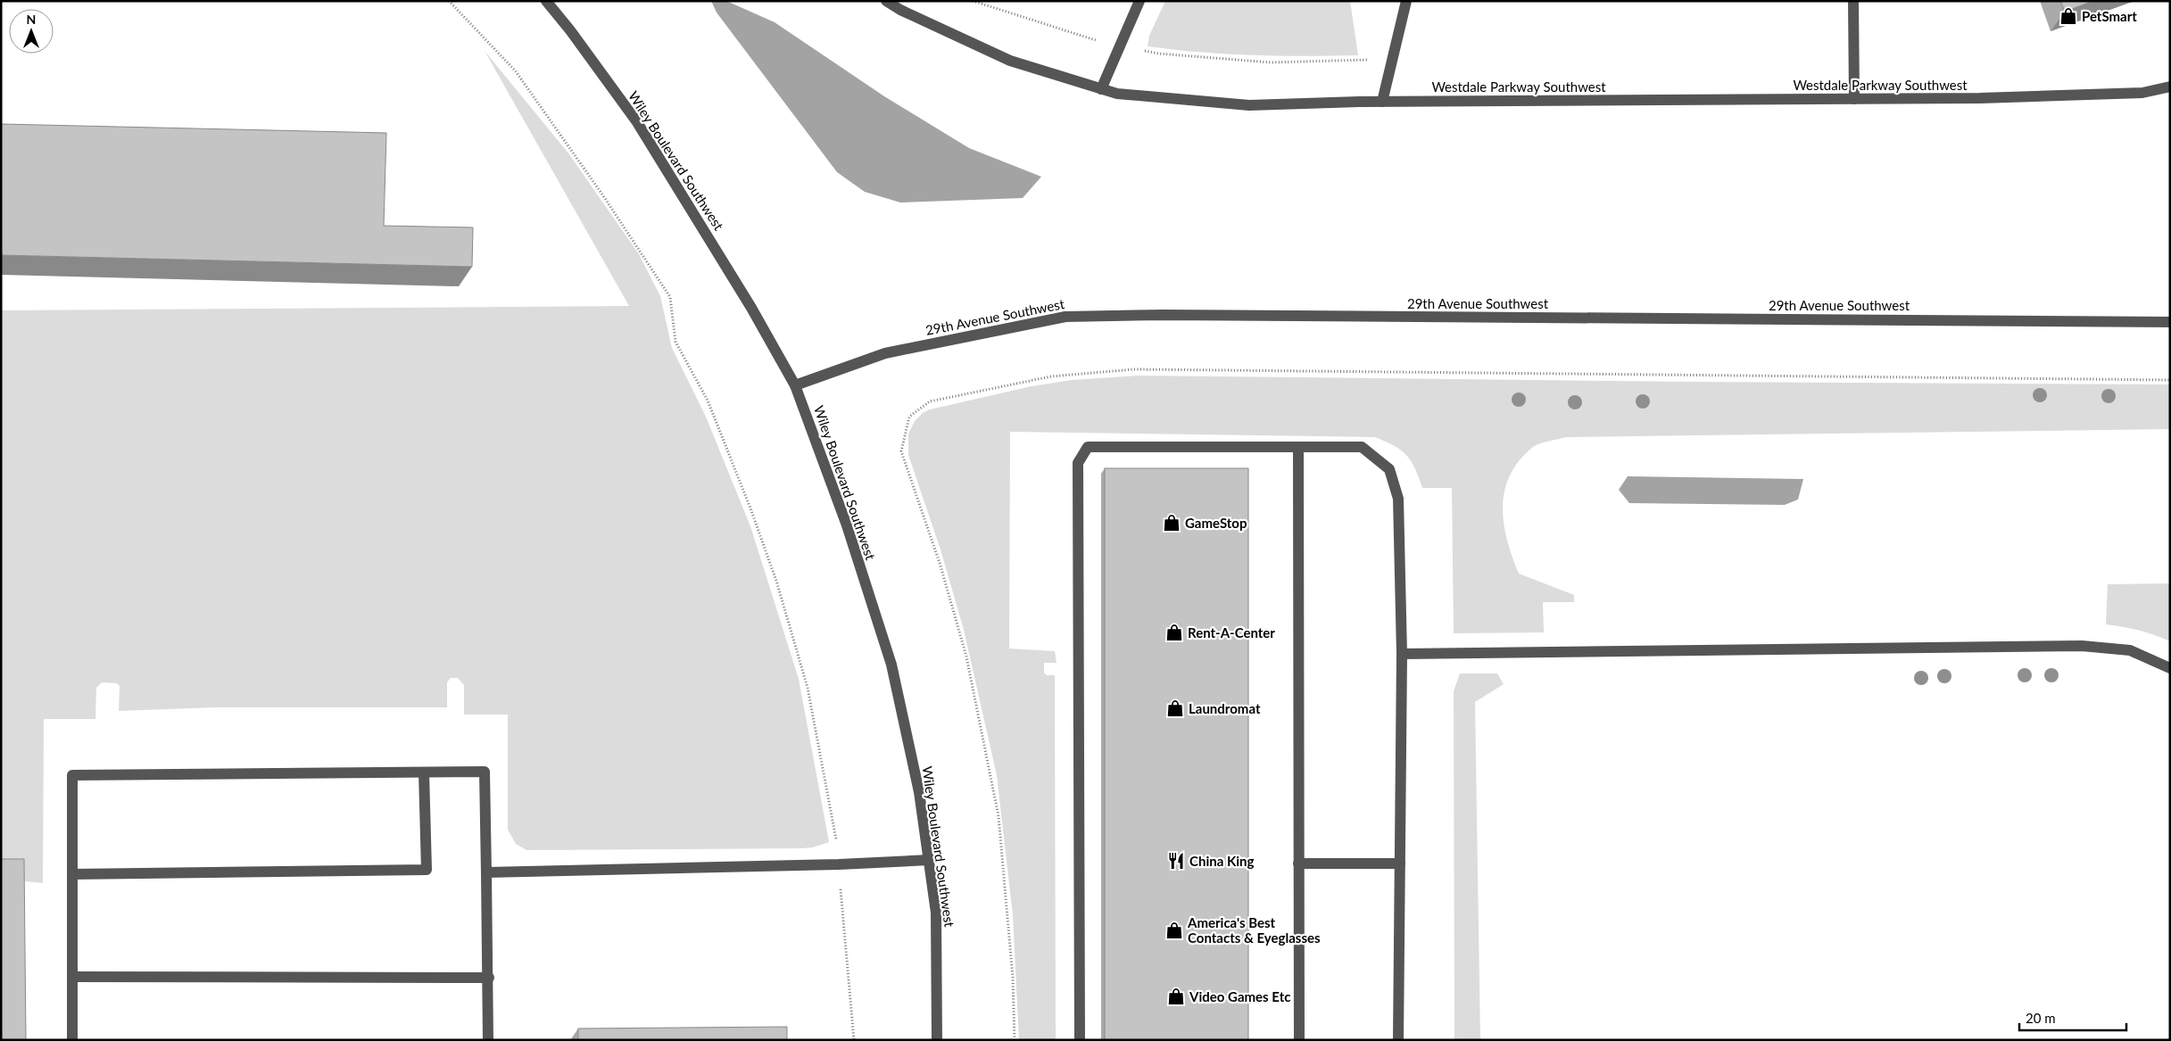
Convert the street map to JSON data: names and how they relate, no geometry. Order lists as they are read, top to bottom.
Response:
{
  "streets": {
    "street": ["Westdale Parkway Southwest", "Wiley Boulevard Southwest", "29th Avenue Southwest"]
  },
  "crossings": [
    ["Wiley Boulevard Southwest", "29th Avenue Southwest"]
  ],
  "places": {
    "shop": [
      "PetSmart",
      "GameStop",
      "Rent-A-Center",
      "Laundromat",
      "America's Best Contacts & Eyeglasses",
      "Video Games Etc"
    ],
    "restaurant": ["China King"]
  },
  "scale_bar": "20 m",
  "north": "top"
}
